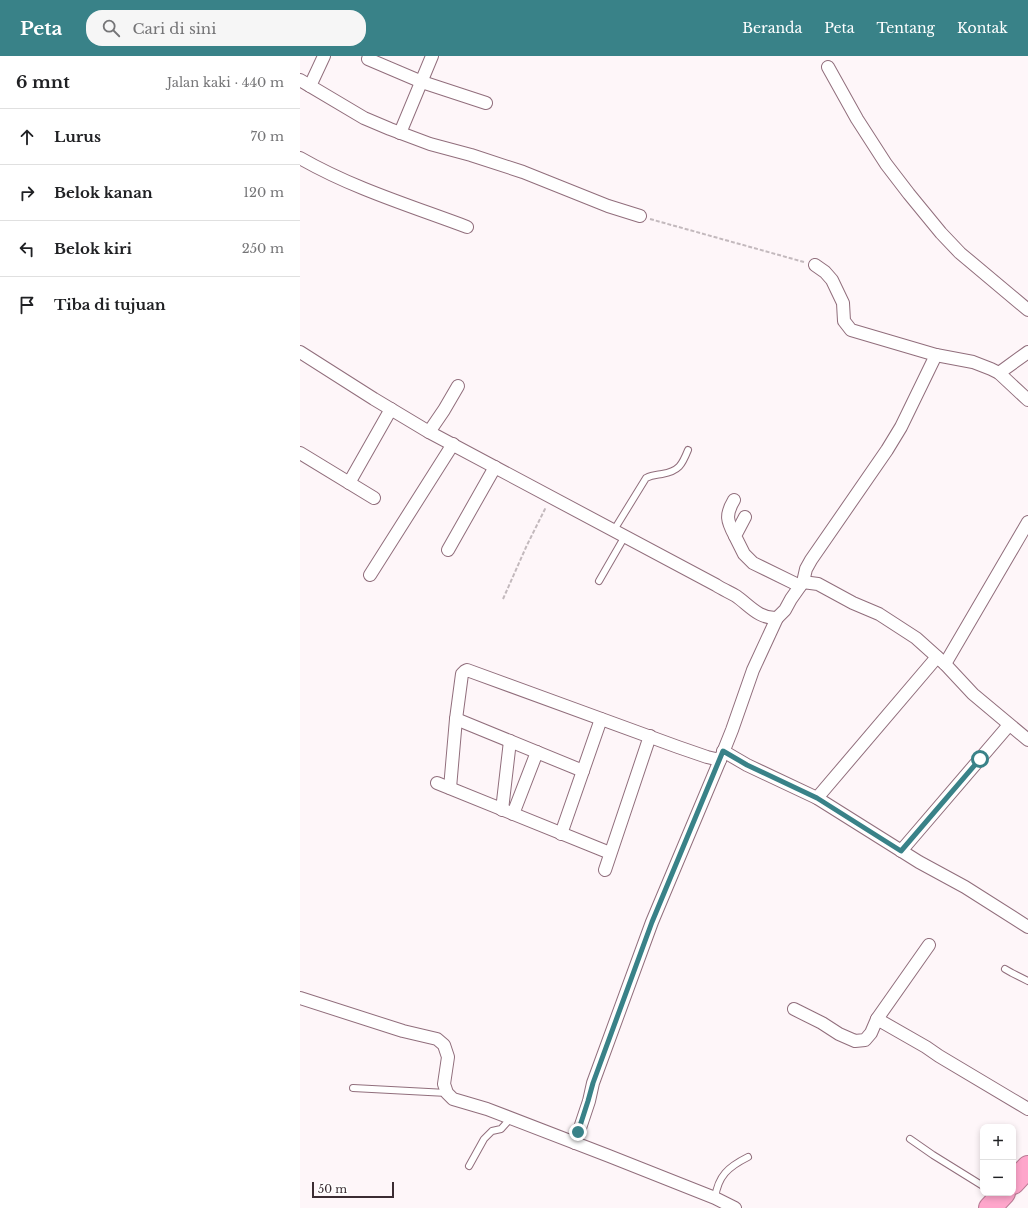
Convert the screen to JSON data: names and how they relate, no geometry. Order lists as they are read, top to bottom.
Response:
{
  "scale_bar": "50 m",
  "page": {
    "header": "Peta",
    "search": "Cari di sini",
    "nav": [
      "Beranda",
      "Peta",
      "Tentang",
      "Kontak"
    ],
    "heading": ["6 mnt", "Jalan kaki · 440 m"],
    "list": [
      ["Lurus", "70 m"],
      ["Belok kanan", "120 m"],
      ["Belok kiri", "250 m"],
      "Tiba di tujuan"
    ],
    "map_buttons": ["+", "−"],
    "scale": "50 m"
  }
}
